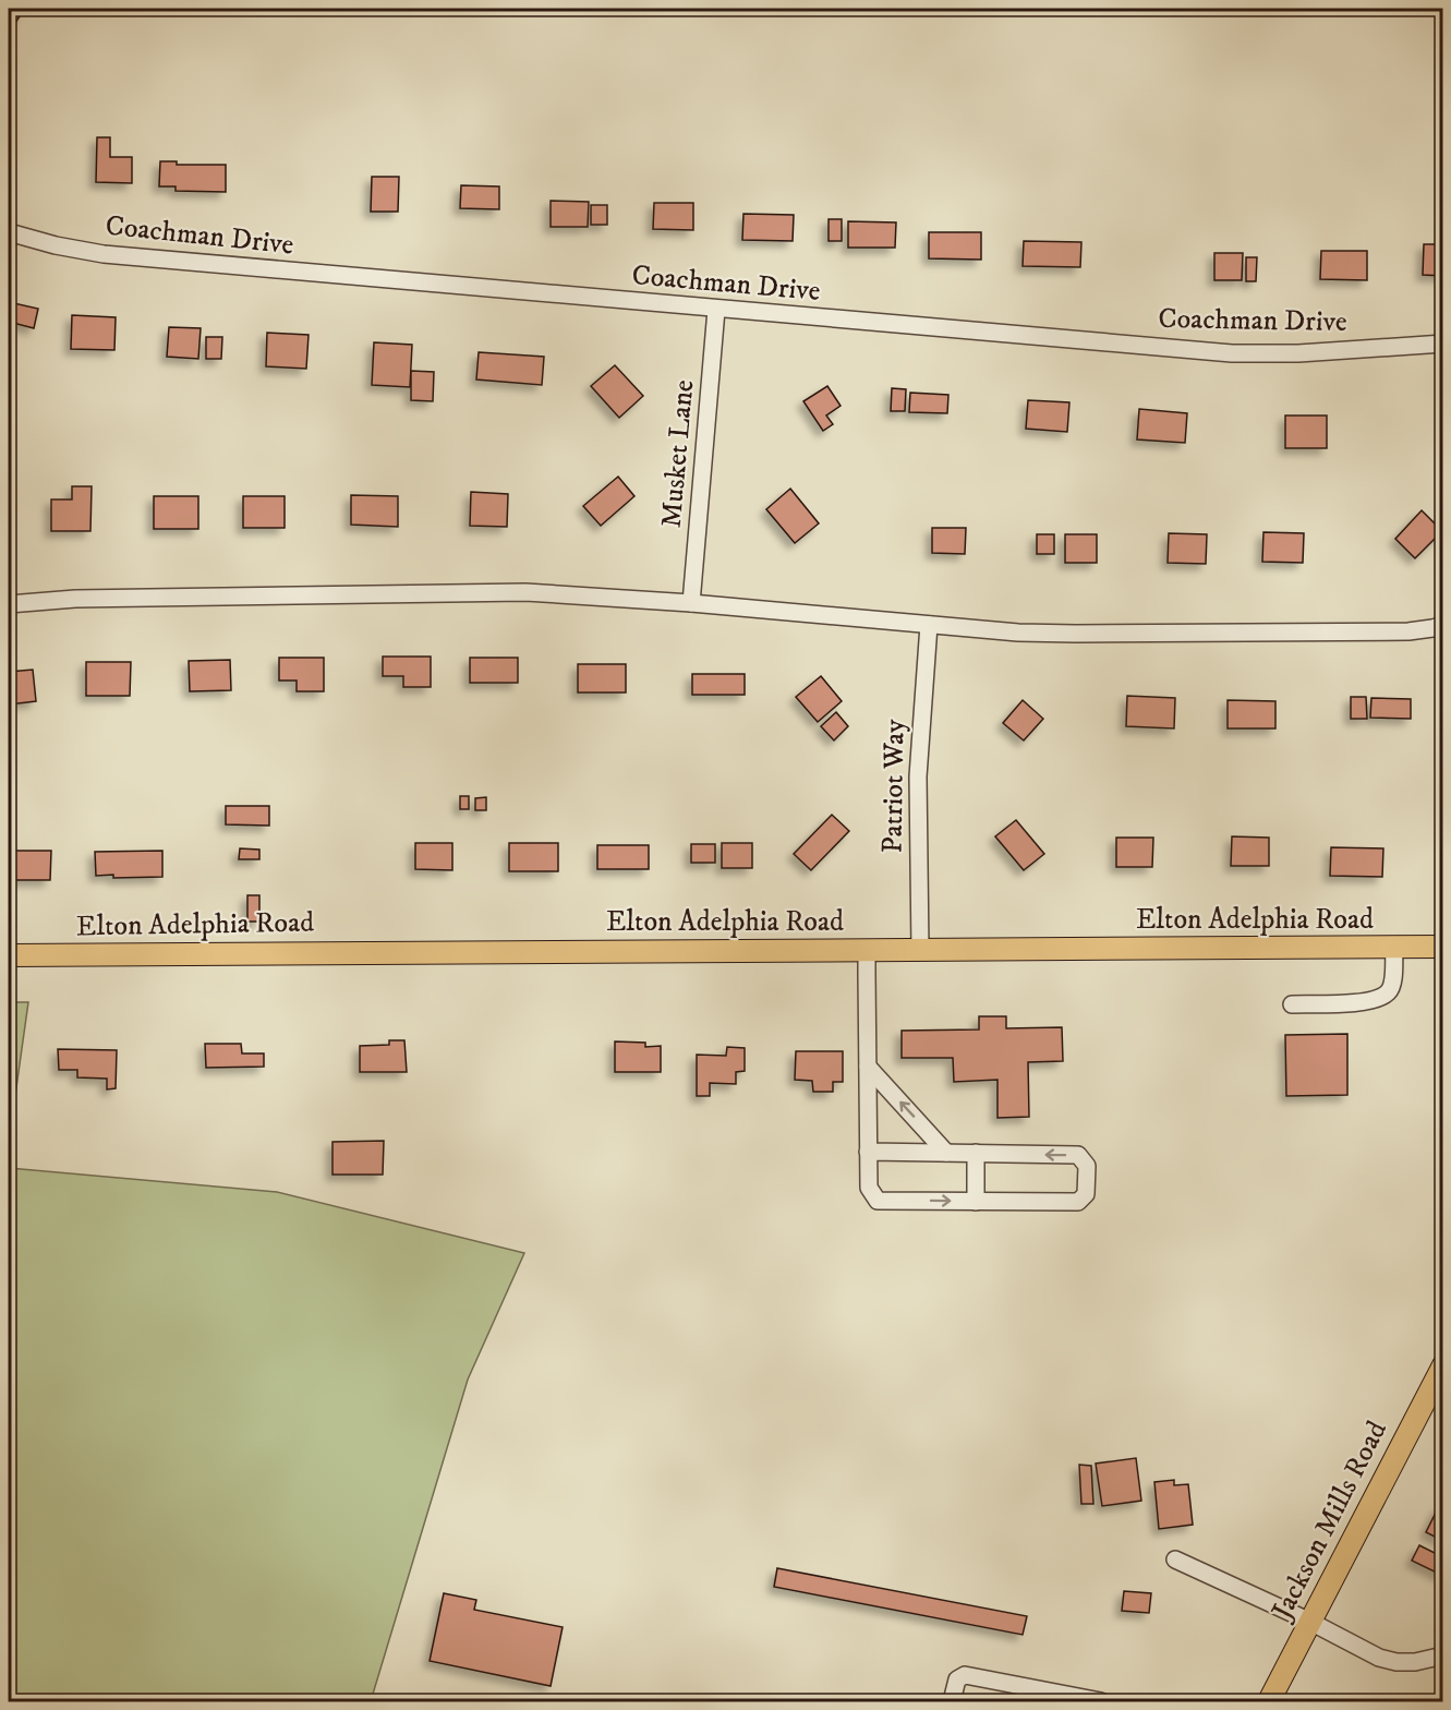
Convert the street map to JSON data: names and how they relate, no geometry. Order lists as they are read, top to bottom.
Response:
{
  "streets": {
    "main road": ["Elton Adelphia Road", "Jackson Mills Road"],
    "street": ["Coachman Drive", "Musket Lane", "Patriot Way"]
  },
  "crossings": [
    ["Coachman Drive", "Musket Lane"],
    ["Patriot Way", "Elton Adelphia Road"]
  ]
}
